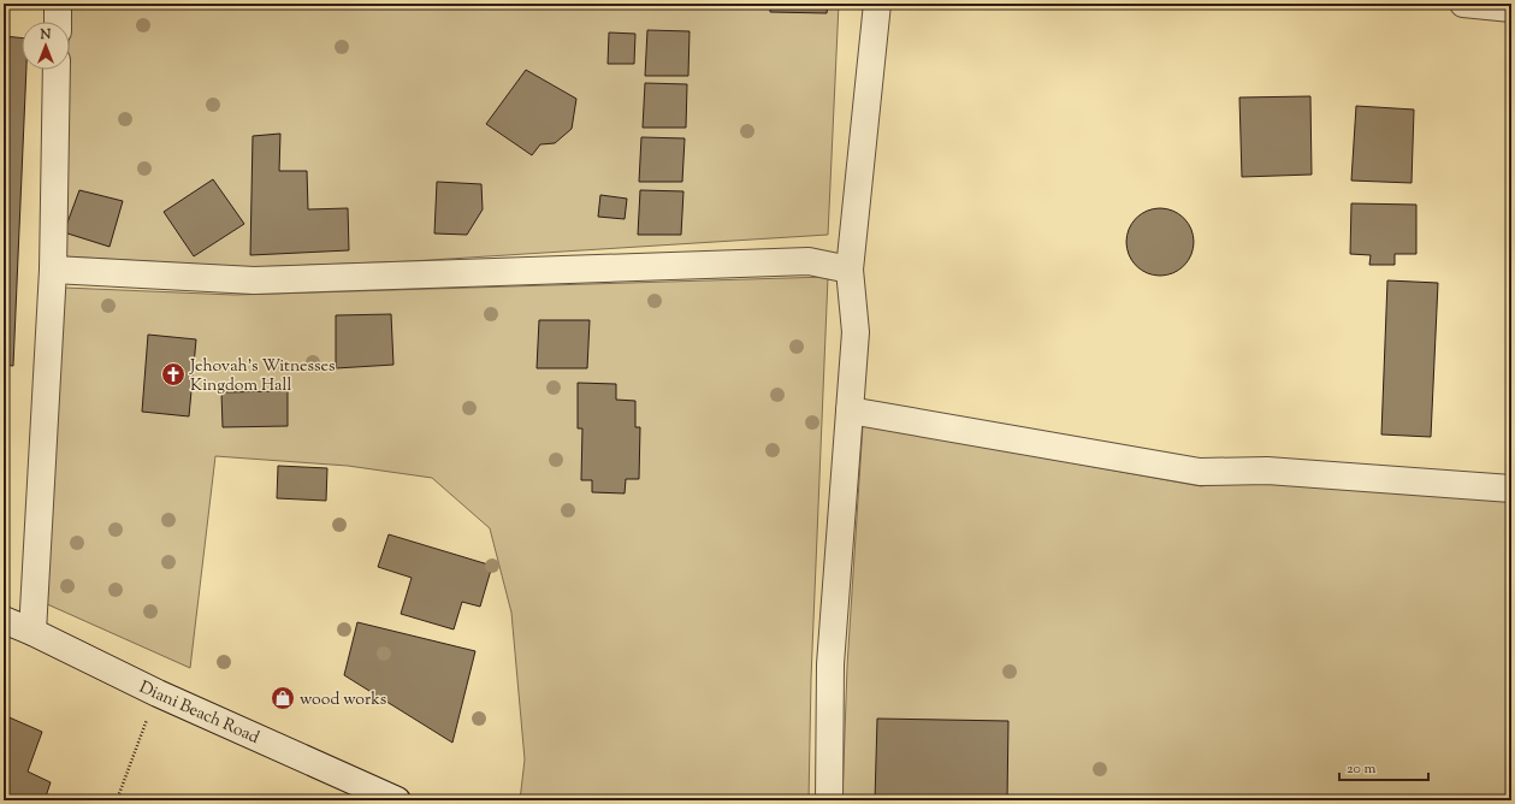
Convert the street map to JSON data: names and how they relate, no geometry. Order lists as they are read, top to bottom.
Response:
{
  "streets": {
    "street": ["Diani Beach Road"]
  },
  "places": {
    "church": ["Jehovah's Witnesses Kingdom Hall"],
    "shop": ["wood works"]
  },
  "scale_bar": "20 m",
  "north": "top"
}
